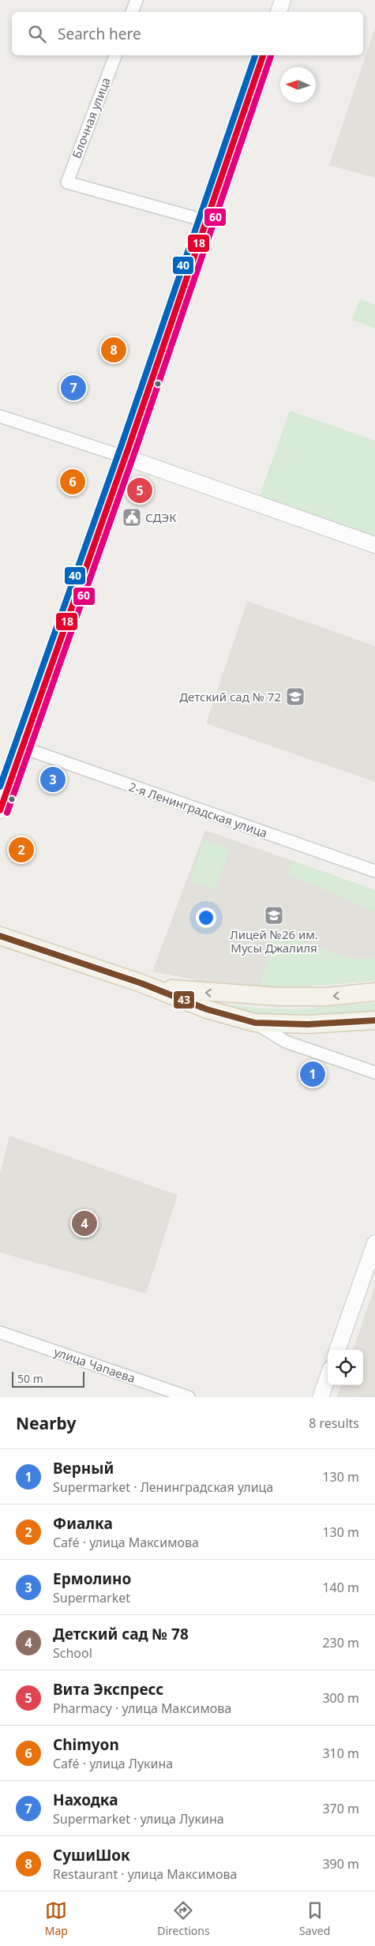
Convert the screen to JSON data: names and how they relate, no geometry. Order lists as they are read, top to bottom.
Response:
{
  "streets": {
    "street": ["Блочная улица", "2-я Ленинградская улица", "улица Чапаева"]
  },
  "places": {
    "public building": ["СДЭК"],
    "school or university": ["Детский сад № 72", "Лицей №26 им. Мусы Джалиля"]
  },
  "lines": [
    "transit line 18",
    "transit line 40",
    "transit line 60",
    "transit line 43"
  ],
  "scale_bar": "50 m",
  "north": "left",
  "page": {
    "search": "Search here",
    "pins": [
      "8",
      "7",
      "6",
      "5",
      "3",
      "2",
      "1",
      "4"
    ],
    "scale": "50 m",
    "heading": ["Nearby", "8 results"],
    "list": [
      {
        "mark": "1",
        "name": "Верный",
        "note": "Supermarket · Ленинградская улица",
        "value": "130 m"
      },
      {
        "mark": "2",
        "name": "Фиалка",
        "note": "Café · улица Максимова",
        "value": "130 m"
      },
      {
        "mark": "3",
        "name": "Ермолино",
        "note": "Supermarket",
        "value": "140 m"
      },
      {
        "mark": "4",
        "name": "Детский сад № 78",
        "note": "School",
        "value": "230 m"
      },
      {
        "mark": "5",
        "name": "Вита Экспресс",
        "note": "Pharmacy · улица Максимова",
        "value": "300 m"
      },
      {
        "mark": "6",
        "name": "Chimyon",
        "note": "Café · улица Лукина",
        "value": "310 m"
      },
      {
        "mark": "7",
        "name": "Находка",
        "note": "Supermarket · улица Лукина",
        "value": "370 m"
      },
      {
        "mark": "8",
        "name": "СушиШок",
        "note": "Restaurant · улица Максимова",
        "value": "390 m"
      }
    ],
    "nav": ["Map", "Directions", "Saved"]
  }
}
